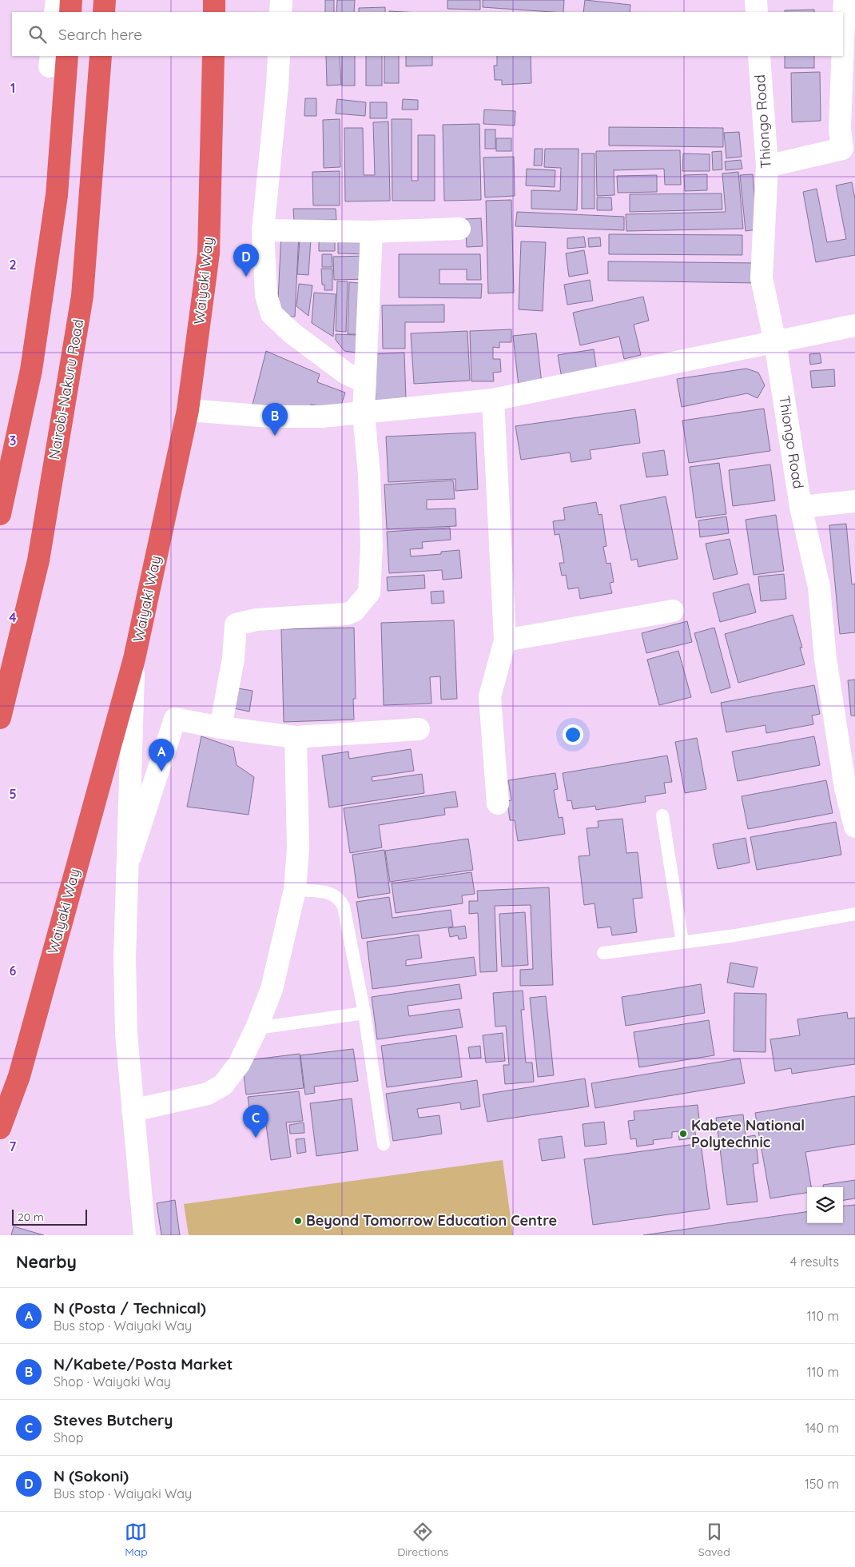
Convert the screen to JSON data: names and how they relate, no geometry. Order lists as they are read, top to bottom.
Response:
{
  "streets": {
    "highway": ["Waiyaki Way", "Nairobi-Nakuru Road"],
    "street": ["Thiongo Road"]
  },
  "places": ["Kabete National Polytechnic", "Beyond Tomorrow Education Centre"],
  "scale_bar": "20 m",
  "page": {
    "search": "Search here",
    "pins": [
      "D",
      "B",
      "A",
      "C"
    ],
    "scale": "20 m",
    "heading": ["Nearby", "4 results"],
    "list": [
      {
        "mark": "A",
        "name": "N (Posta / Technical)",
        "note": "Bus stop · Waiyaki Way",
        "value": "110 m"
      },
      {
        "mark": "B",
        "name": "N/Kabete/Posta Market",
        "note": "Shop · Waiyaki Way",
        "value": "110 m"
      },
      {
        "mark": "C",
        "name": "Steves Butchery",
        "note": "Shop",
        "value": "140 m"
      },
      {
        "mark": "D",
        "name": "N (Sokoni)",
        "note": "Bus stop · Waiyaki Way",
        "value": "150 m"
      }
    ],
    "nav": ["Map", "Directions", "Saved"]
  },
  "grid": {
    "rows": [
      "1",
      "2",
      "3",
      "4",
      "5",
      "6",
      "7"
    ]
  }
}
